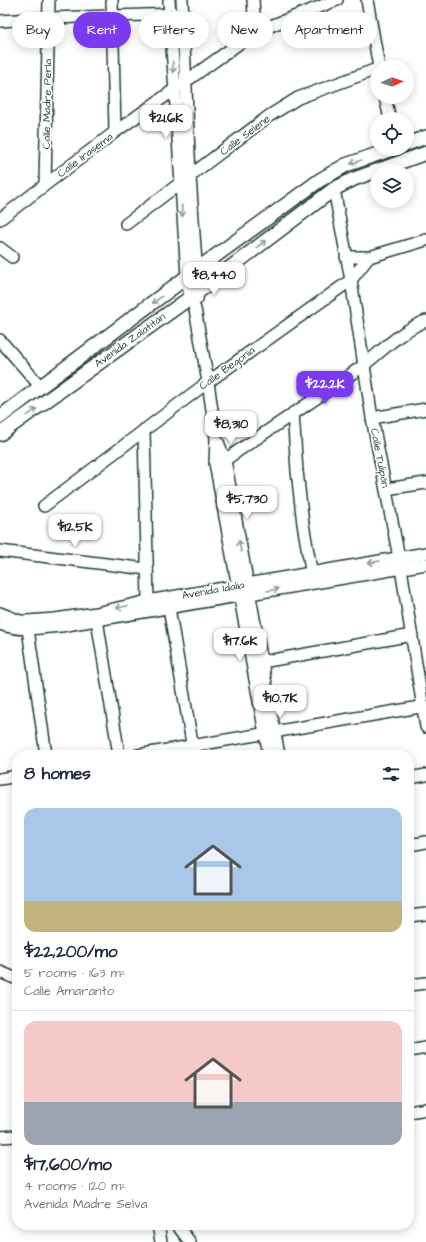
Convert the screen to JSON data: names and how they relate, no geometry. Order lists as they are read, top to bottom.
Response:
{
  "streets": {
    "street": [
      "Calle Madre Perla",
      "Calle Selene",
      "Calle Irasema",
      "Avenida Zalatitán",
      "Calle Begonia",
      "Calle Tulipán",
      "Avenida Idalia"
    ]
  },
  "crossings": [
    ["Calle Madre Perla", "Calle Irasema"],
    ["Avenida Zalatitán", "Calle Tulipán"],
    ["Calle Begonia", "Calle Tulipán"],
    ["Calle Tulipán", "Avenida Idalia"]
  ],
  "north": "right",
  "page": {
    "chip": [
      "Buy",
      "Rent",
      "Filters",
      "New",
      "Apartment"
    ],
    "price": [
      "$21.6K",
      "$8,440",
      "$22.2K",
      "$8,310",
      "$5,730",
      "$12.5K",
      "$17.6K",
      "$10.7K"
    ],
    "heading": "8 homes",
    "list": [
      {
        "name": "$22,200/mo",
        "note": "5 rooms · 163 m² · Calle Amaranto"
      },
      {
        "name": "$17,600/mo",
        "note": "4 rooms · 120 m² · Avenida Madre Selva"
      }
    ]
  }
}
